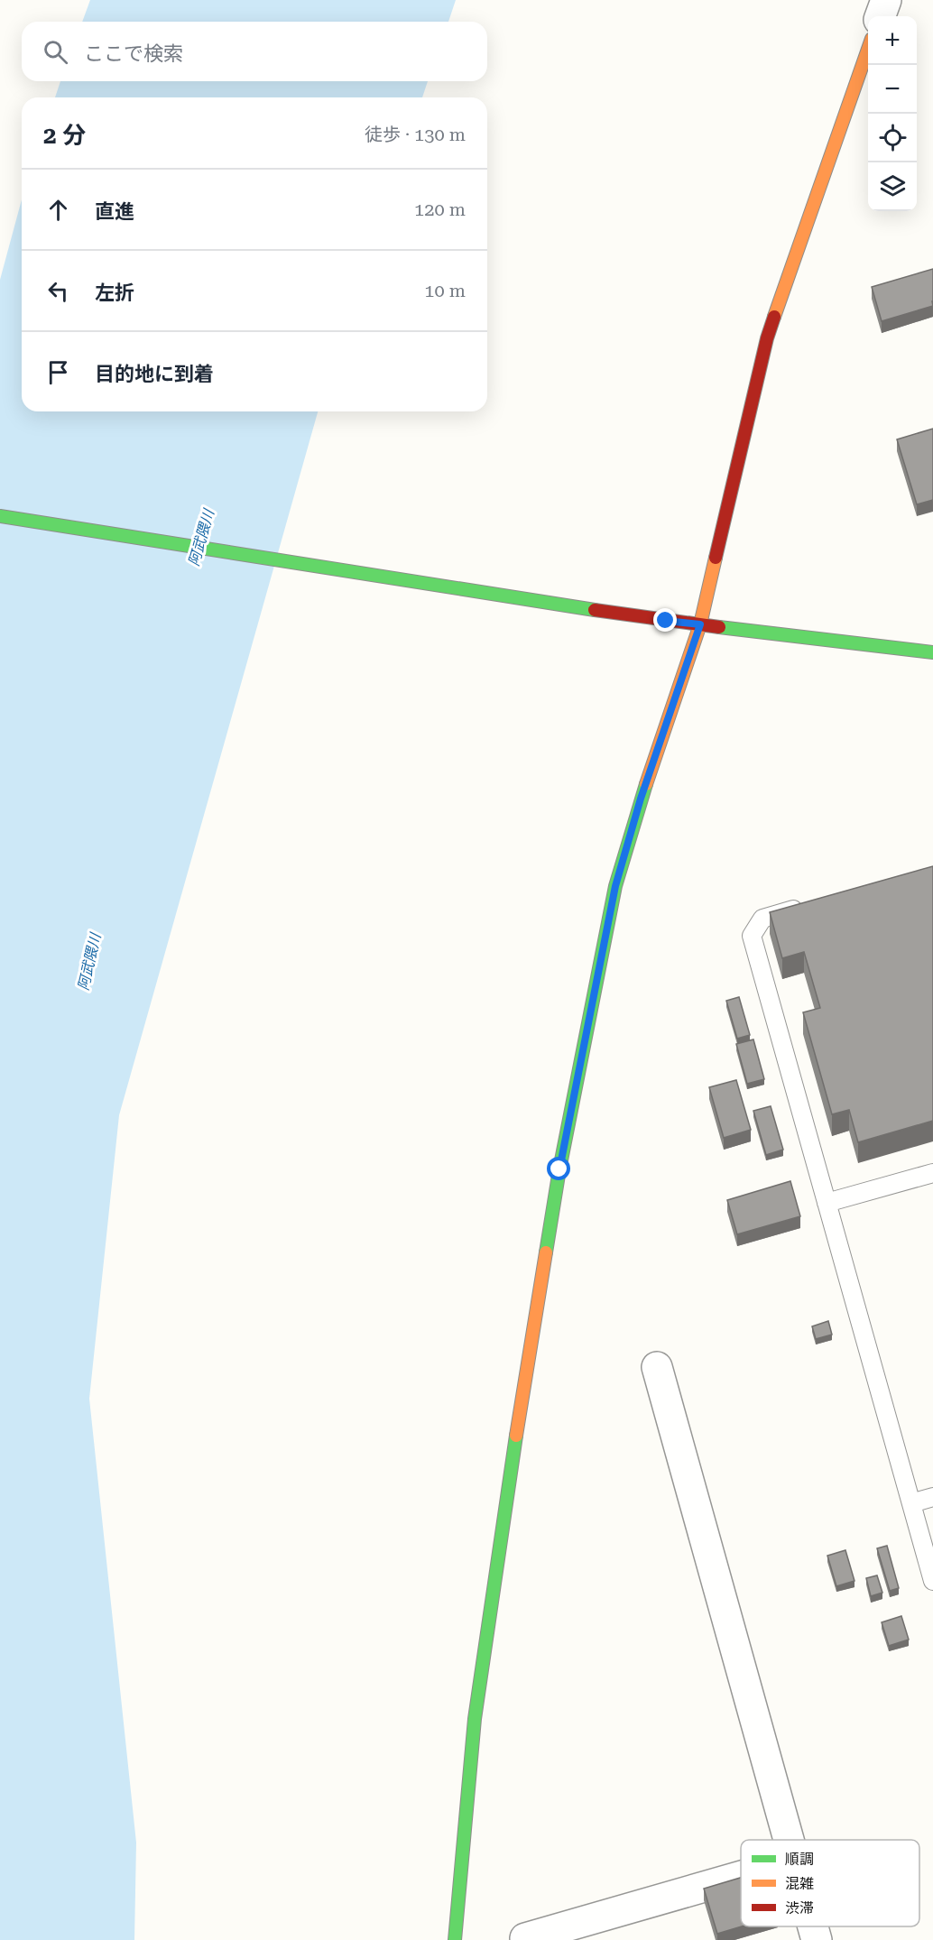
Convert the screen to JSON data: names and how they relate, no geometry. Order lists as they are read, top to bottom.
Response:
{
  "water": ["阿武隈川"],
  "legend": ["順調", "混雑", "渋滞"],
  "page": {
    "map_buttons": ["+", "−"],
    "search": "ここで検索",
    "heading": ["2 分", "徒歩 · 130 m"],
    "list": [
      ["直進", "120 m"],
      ["左折", "10 m"],
      "目的地に到着"
    ]
  }
}
